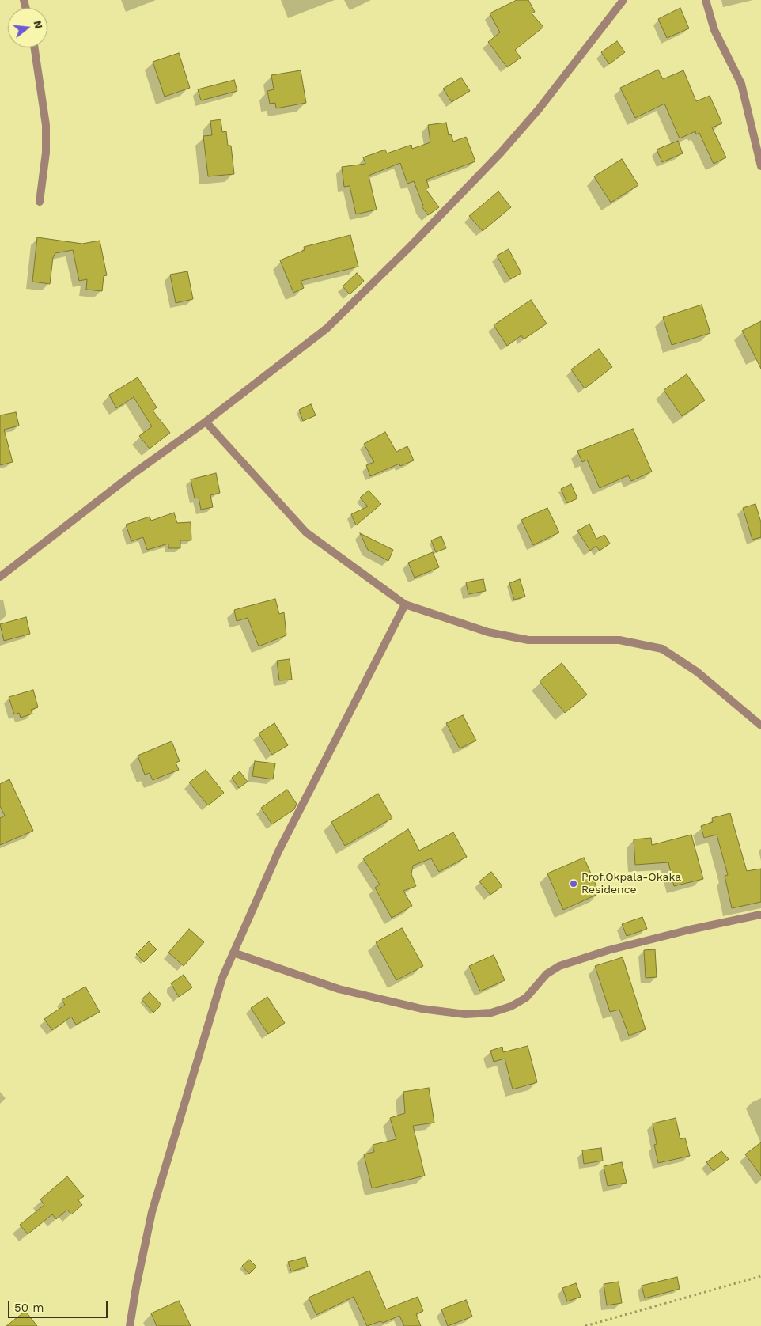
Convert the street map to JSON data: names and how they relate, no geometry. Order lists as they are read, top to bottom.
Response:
{
  "places": ["Prof.Okpala-Okaka Residence"],
  "scale_bar": "50 m",
  "north": "right"
}
